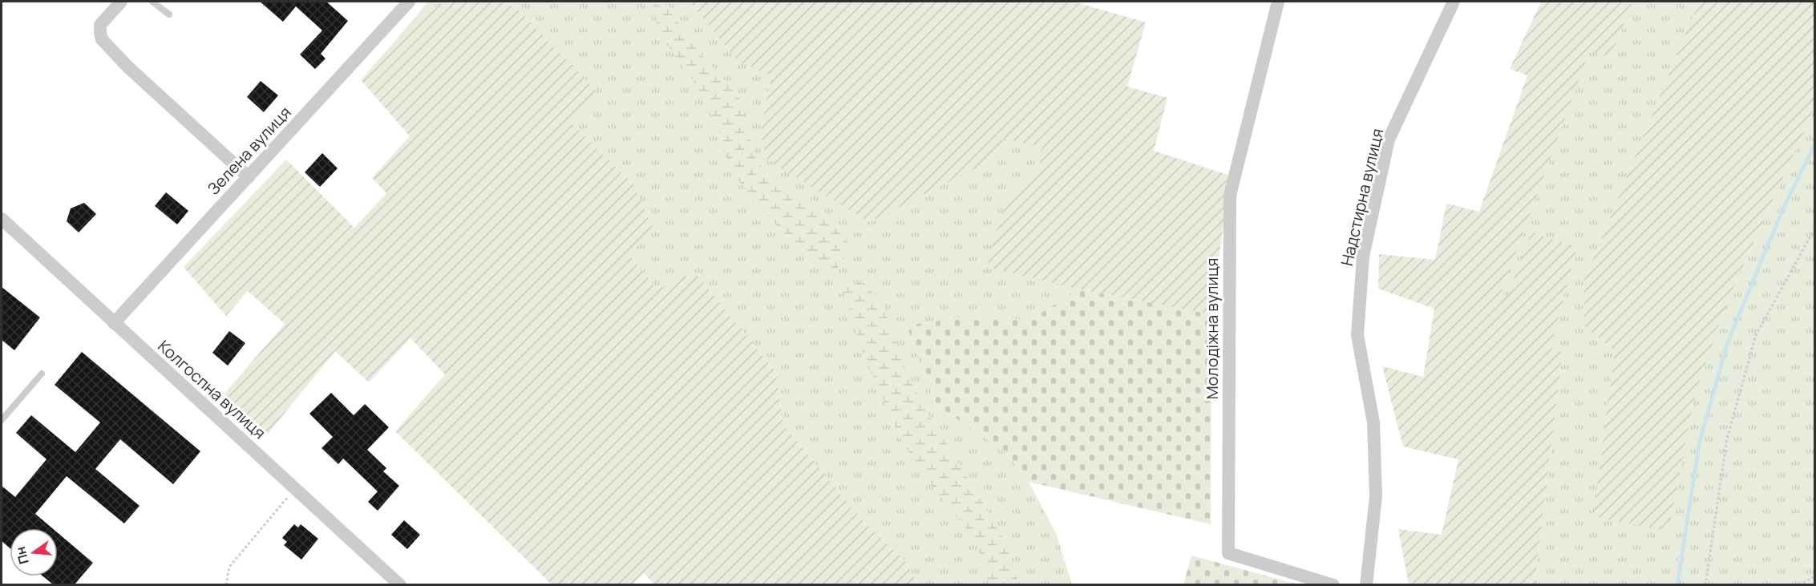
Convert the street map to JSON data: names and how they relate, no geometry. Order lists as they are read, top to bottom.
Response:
{
  "streets": {
    "street": [
      "Зелена вулиця",
      "Надстирна вулиця",
      "Молодіжна вулиця",
      "Колгоспна вулиця"
    ]
  },
  "crossings": [
    ["Зелена вулиця", "Колгоспна вулиця"]
  ],
  "north": "left"
}
